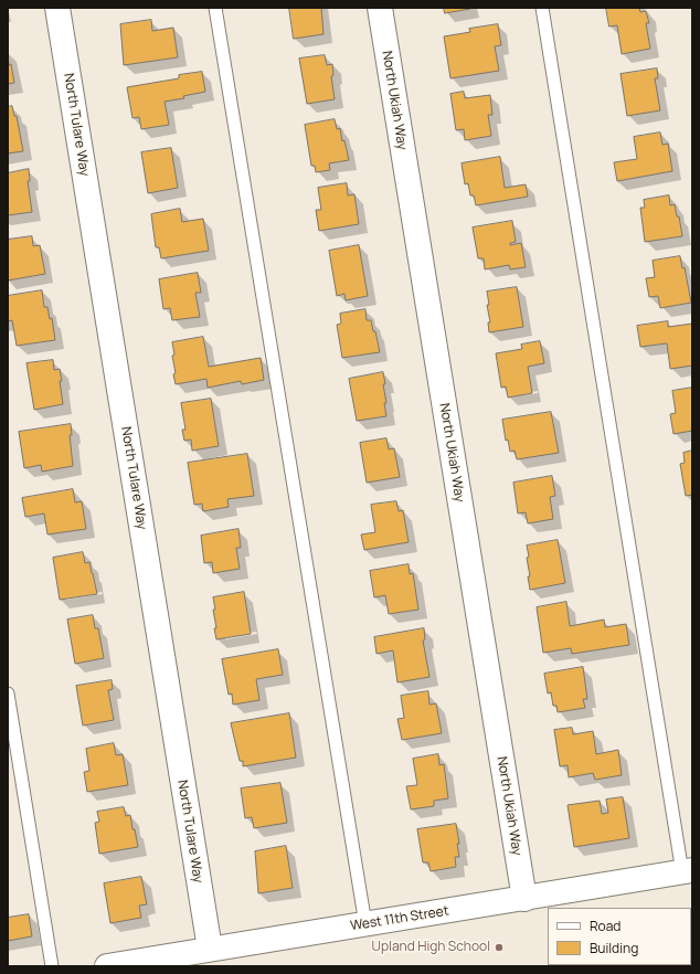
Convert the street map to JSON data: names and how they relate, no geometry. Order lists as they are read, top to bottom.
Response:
{
  "streets": {
    "street": ["North Ukiah Way", "North Tulare Way", "West 11th Street"]
  },
  "crossings": [
    ["North Ukiah Way", "West 11th Street"],
    ["North Tulare Way", "West 11th Street"]
  ],
  "places": ["Upland High School"],
  "legend": ["Road", "Building"]
}
